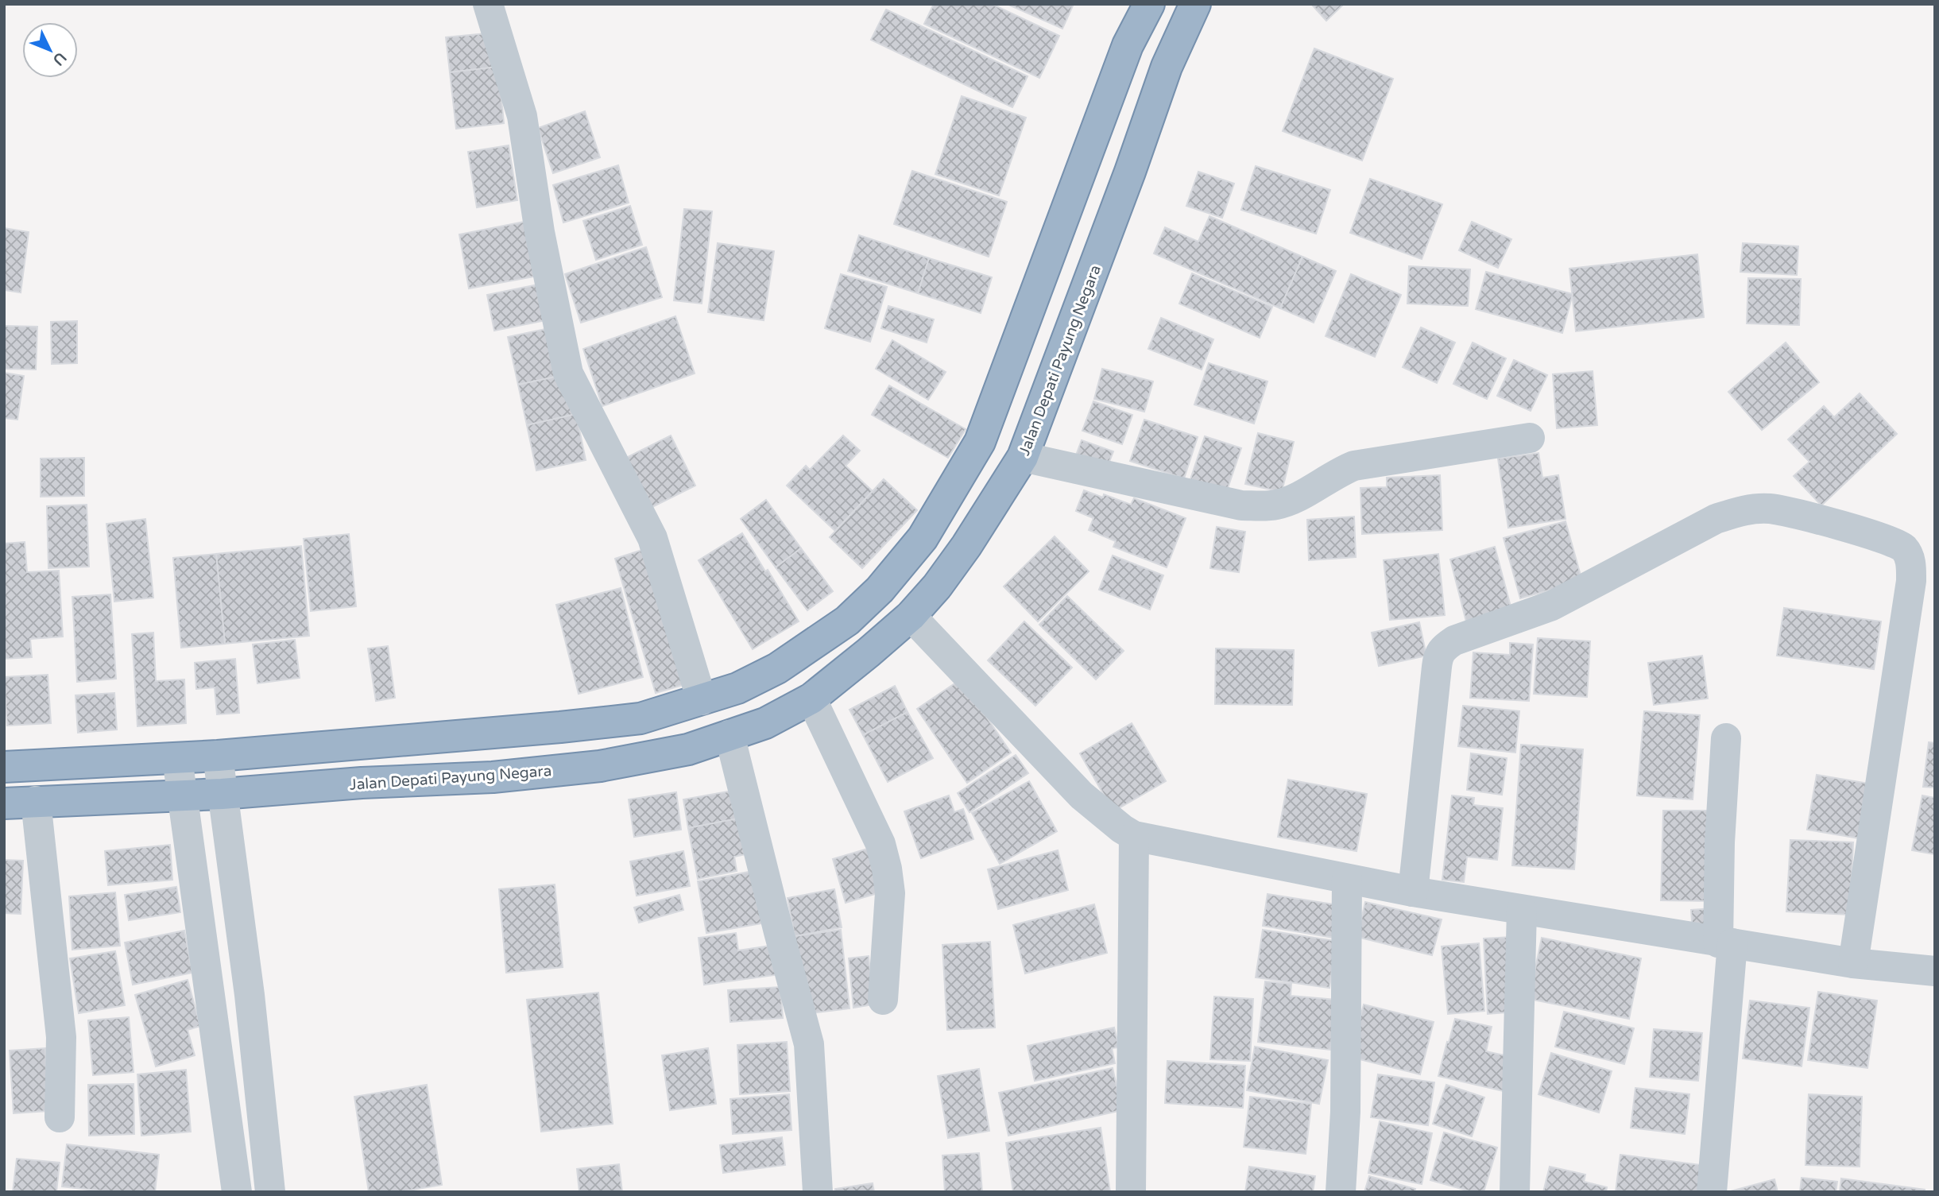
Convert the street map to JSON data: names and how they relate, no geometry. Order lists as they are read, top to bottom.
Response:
{
  "streets": {
    "highway": ["Jalan Depati Payung Negara"]
  },
  "north": "bottom right"
}
